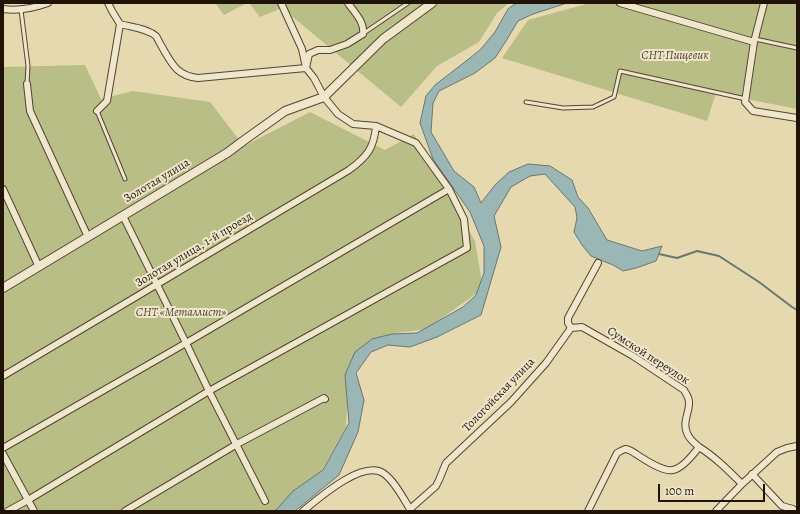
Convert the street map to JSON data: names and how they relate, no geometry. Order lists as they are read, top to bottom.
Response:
{
  "streets": {
    "street": [
      "Золотая улица",
      "Золотая улица, 1-й проезд",
      "Сумской переулок",
      "Тологойская улица"
    ]
  },
  "crossings": [
    ["Сумской переулок", "Тологойская улица"]
  ],
  "parks": ["СНТ Пищевик", "СНТ «Металлист»"],
  "scale_bar": "100 m"
}
